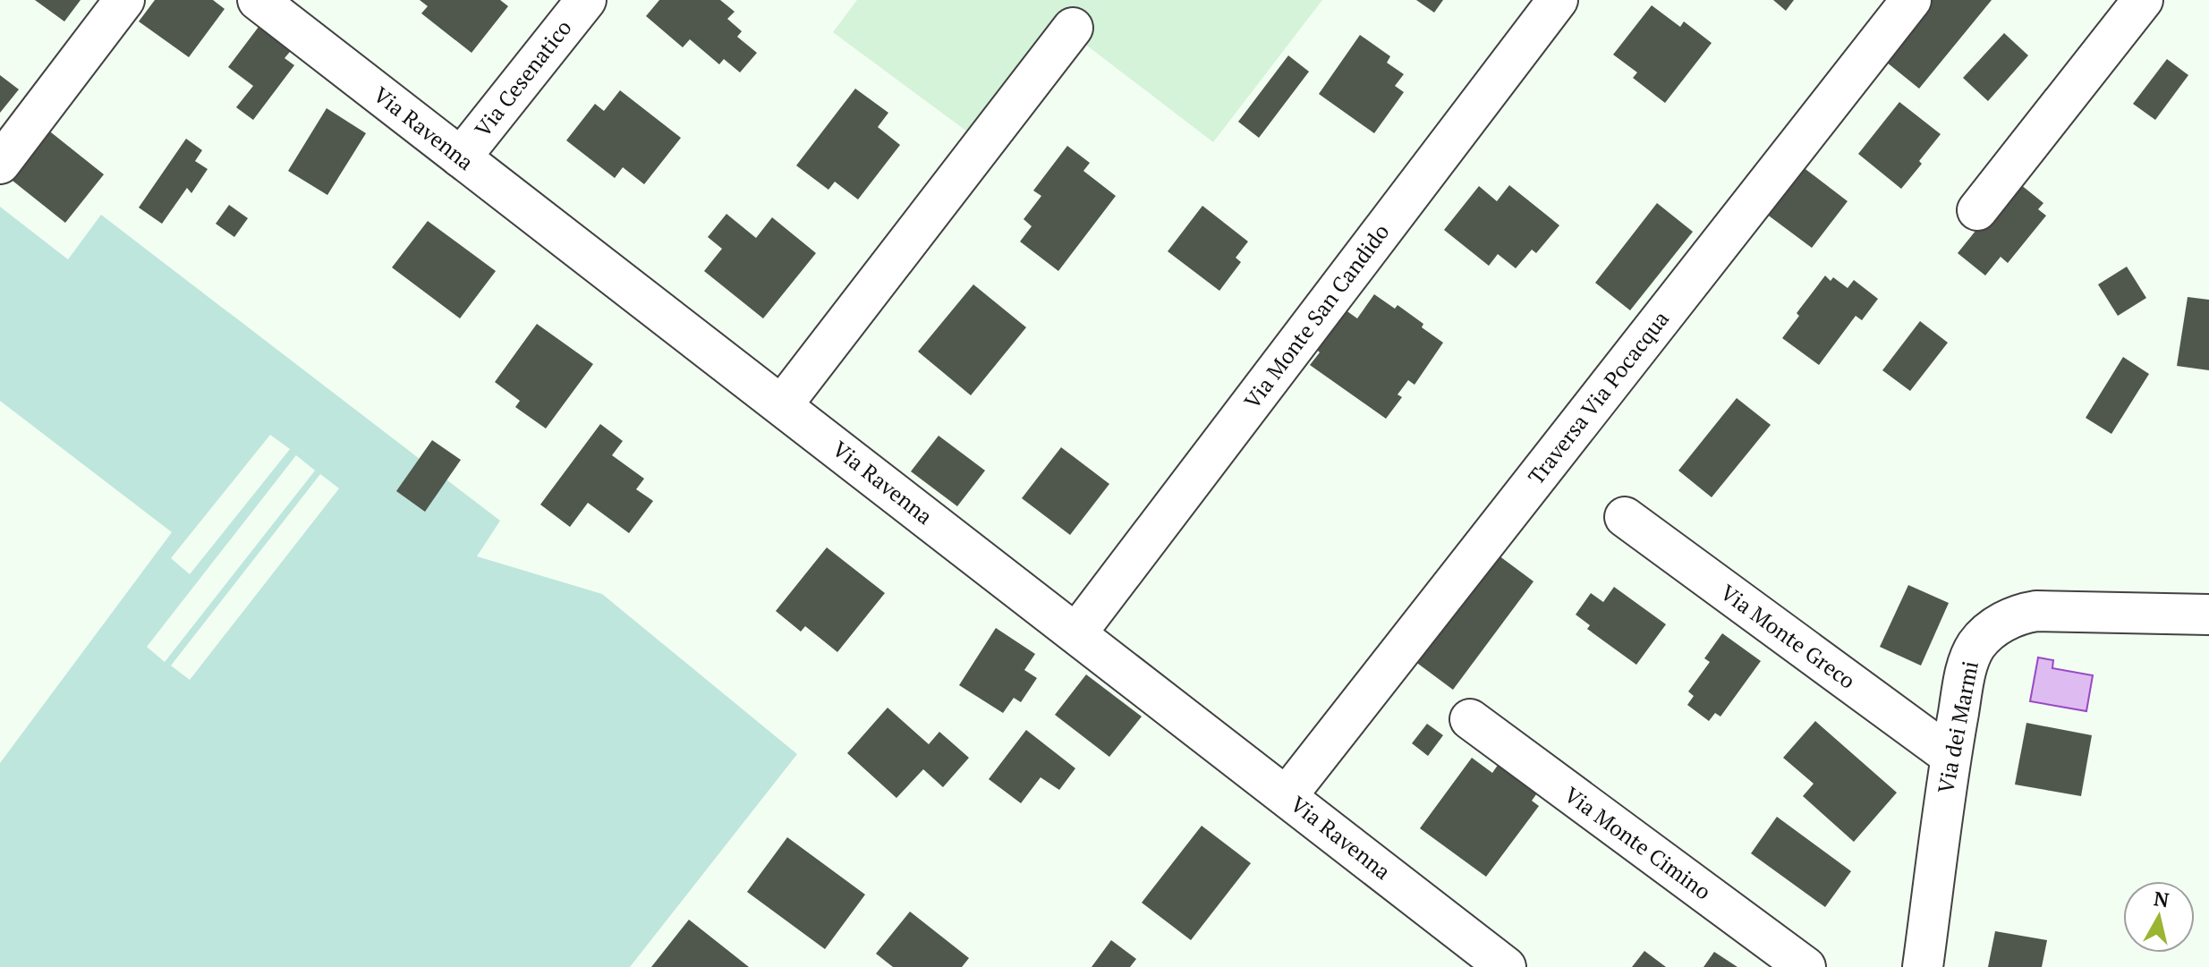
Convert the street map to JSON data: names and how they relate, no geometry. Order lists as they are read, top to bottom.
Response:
{
  "streets": {
    "street": [
      "Via Cesenatico",
      "Via Ravenna",
      "Via Monte San Candido",
      "Traversa Via Pocacqua",
      "Via Monte Greco",
      "Via dei Marmi",
      "Via Monte Cimino"
    ]
  },
  "crossings": [
    ["Via Cesenatico", "Via Ravenna"],
    ["Via Ravenna", "Via Monte San Candido"],
    ["Via Ravenna", "Traversa Via Pocacqua"],
    ["Via Monte Greco", "Via dei Marmi"]
  ],
  "north": "top"
}
